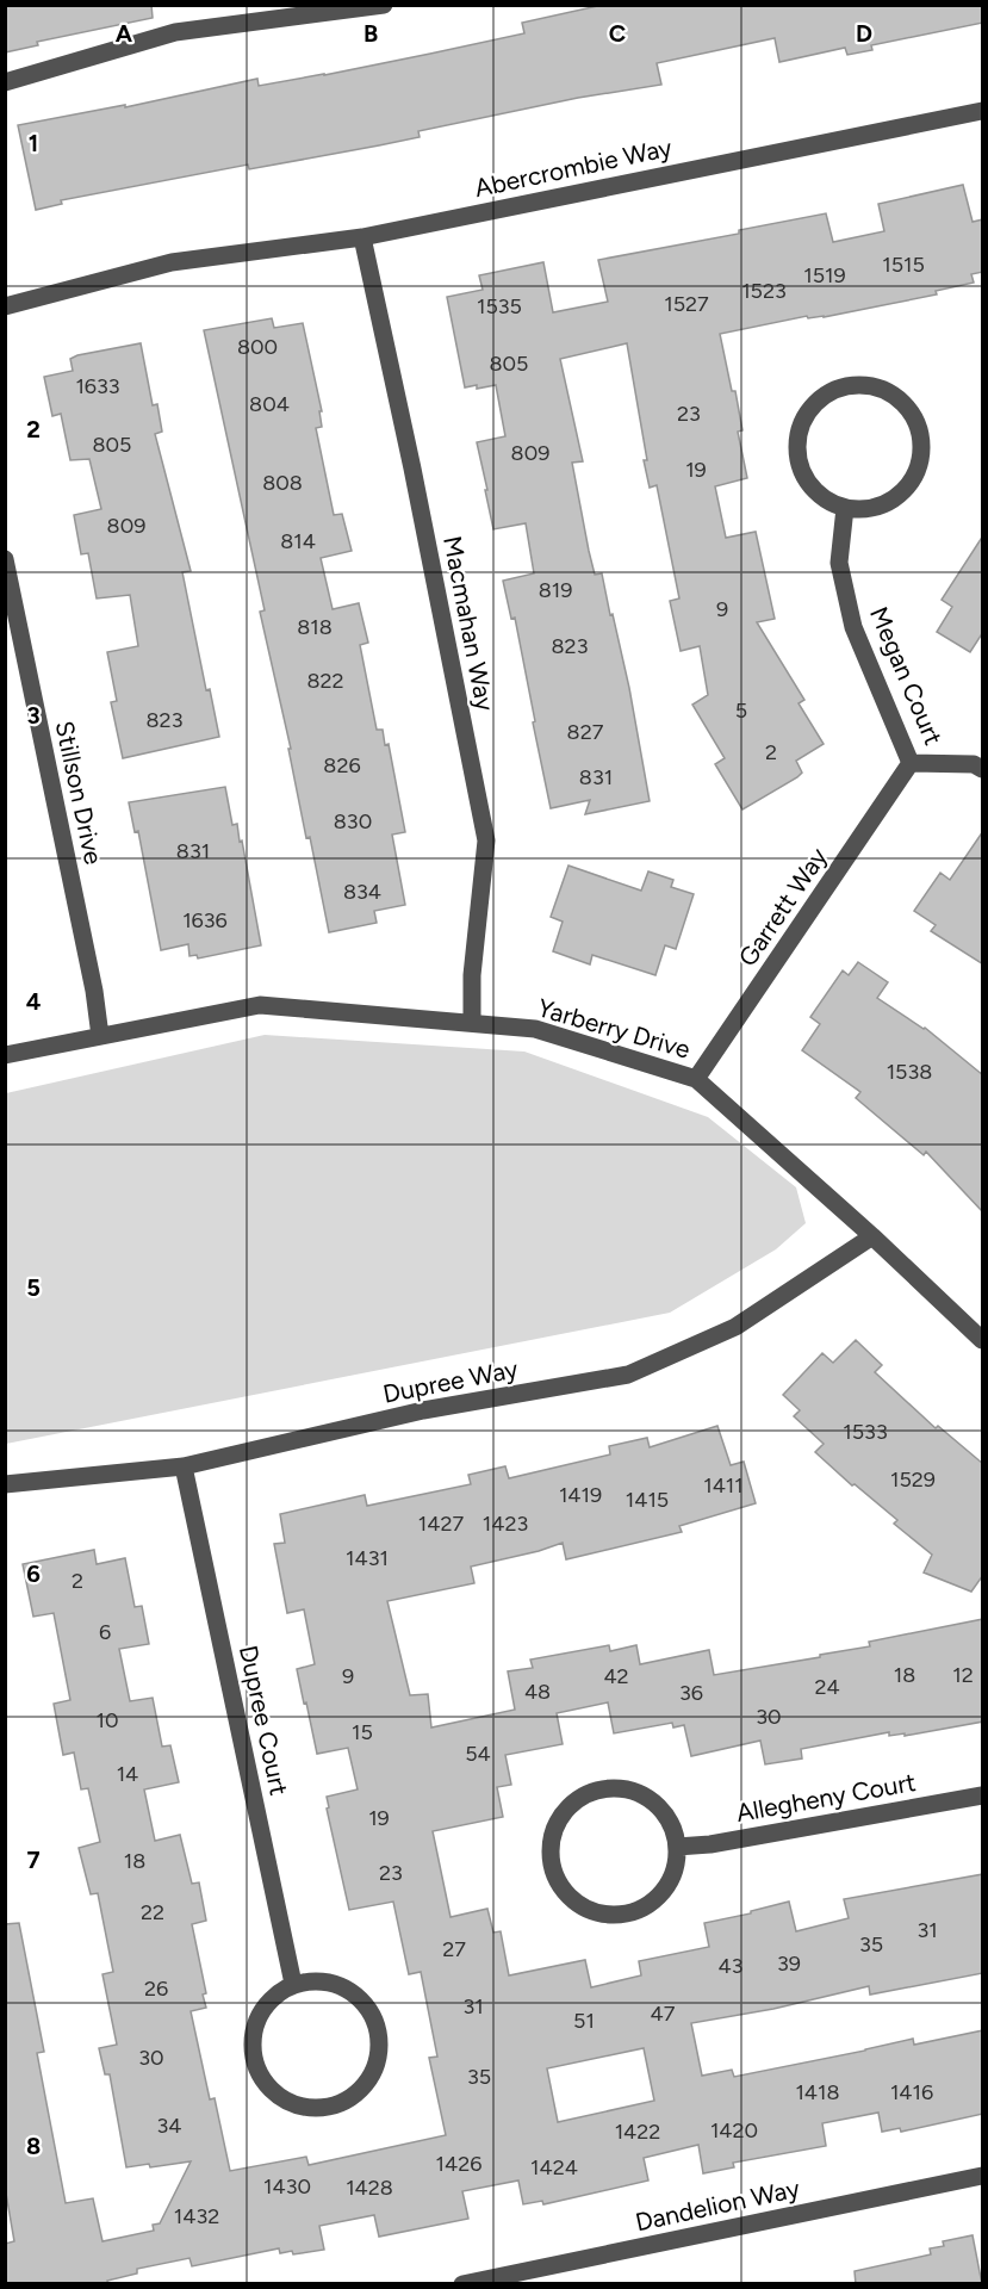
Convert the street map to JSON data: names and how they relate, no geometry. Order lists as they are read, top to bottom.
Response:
{
  "streets": {
    "street": [
      "Abercrombie Way",
      "Macmahan Way",
      "Megan Court",
      "Stillson Drive",
      "Garrett Way",
      "Yarberry Drive",
      "Dupree Way",
      "Dupree Court",
      "Allegheny Court",
      "Dandelion Way"
    ]
  },
  "crossings": [
    ["Abercrombie Way", "Macmahan Way"],
    ["Macmahan Way", "Yarberry Drive"],
    ["Megan Court", "Garrett Way"],
    ["Stillson Drive", "Yarberry Drive"],
    ["Garrett Way", "Yarberry Drive"],
    ["Yarberry Drive", "Dupree Way"],
    ["Dupree Way", "Dupree Court"]
  ],
  "house_numbers": [
    "1515",
    "1519",
    "1523",
    "1527",
    "1535",
    "800",
    "805",
    "1633",
    "804",
    "23",
    "805",
    "809",
    "19",
    "808",
    "809",
    "814",
    "819",
    "9",
    "818",
    "823",
    "822",
    "5",
    "823",
    "827",
    "2",
    "826",
    "831",
    "830",
    "831",
    "834",
    "1636",
    "1538",
    "1533",
    "1529",
    "1411",
    "1419",
    "1415",
    "1427",
    "1423",
    "1431",
    "2",
    "6",
    "18",
    "12",
    "9",
    "42",
    "24",
    "48",
    "36",
    "30",
    "10",
    "15",
    "54",
    "14",
    "19",
    "18",
    "23",
    "22",
    "31",
    "35",
    "27",
    "39",
    "43",
    "26",
    "31",
    "47",
    "51",
    "30",
    "35",
    "1418",
    "1416",
    "34",
    "1420",
    "1422",
    "1426",
    "1424",
    "1430",
    "1428",
    "1432"
  ],
  "grid": {
    "columns": [
      "A",
      "B",
      "C",
      "D"
    ],
    "rows": [
      "1",
      "2",
      "3",
      "4",
      "5",
      "6",
      "7",
      "8"
    ]
  }
}
